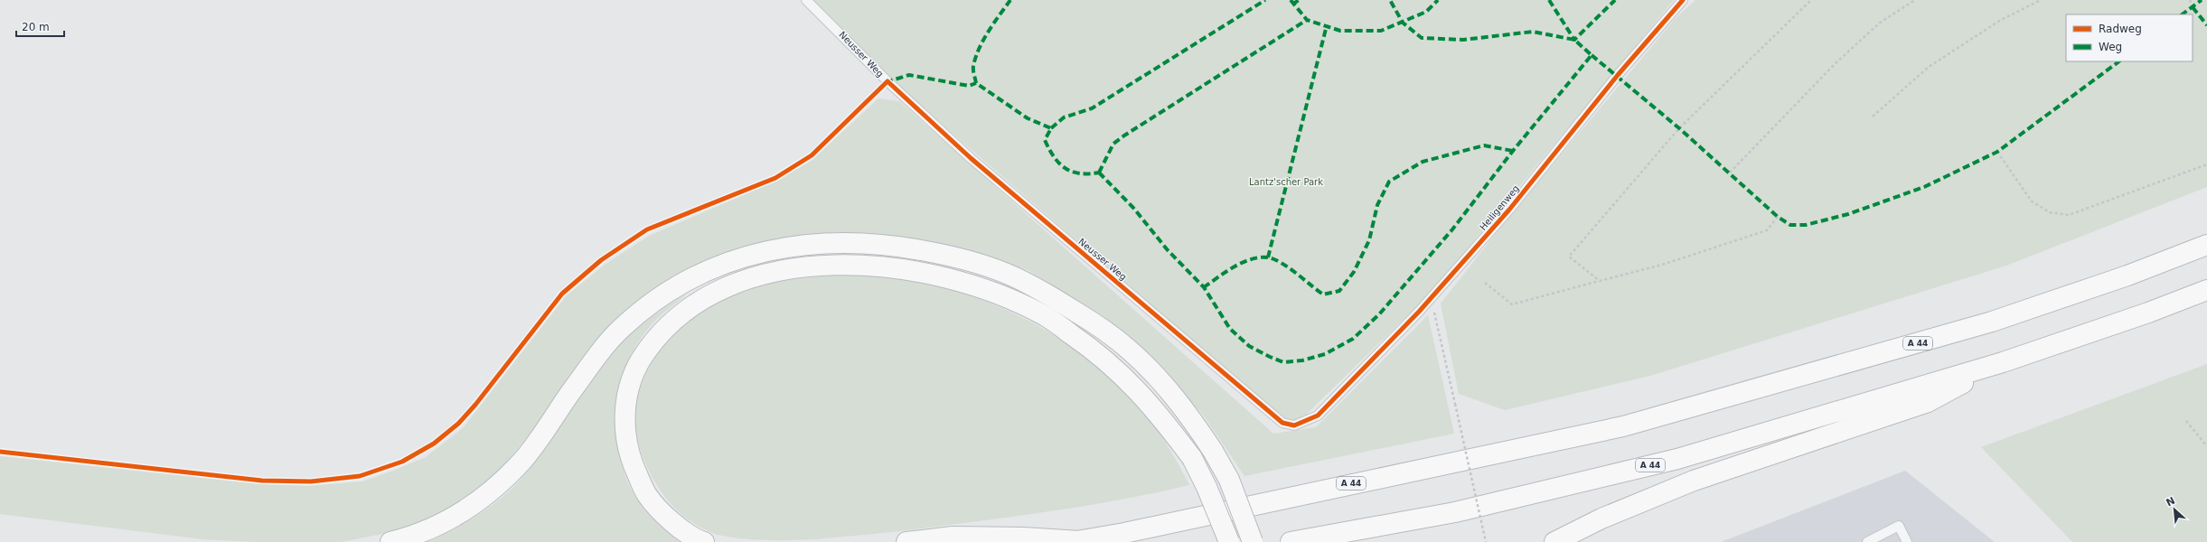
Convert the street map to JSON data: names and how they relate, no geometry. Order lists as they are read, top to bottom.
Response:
{
  "streets": {
    "highway": ["A 44"],
    "lane": ["Neusser Weg", "Heiligenweg"]
  },
  "crossings": [
    ["Neusser Weg", "Heiligenweg"]
  ],
  "parks": ["Lantz'scher Park"],
  "legend": ["Radweg", "Weg"],
  "scale_bar": "20 m",
  "north": "top left"
}
